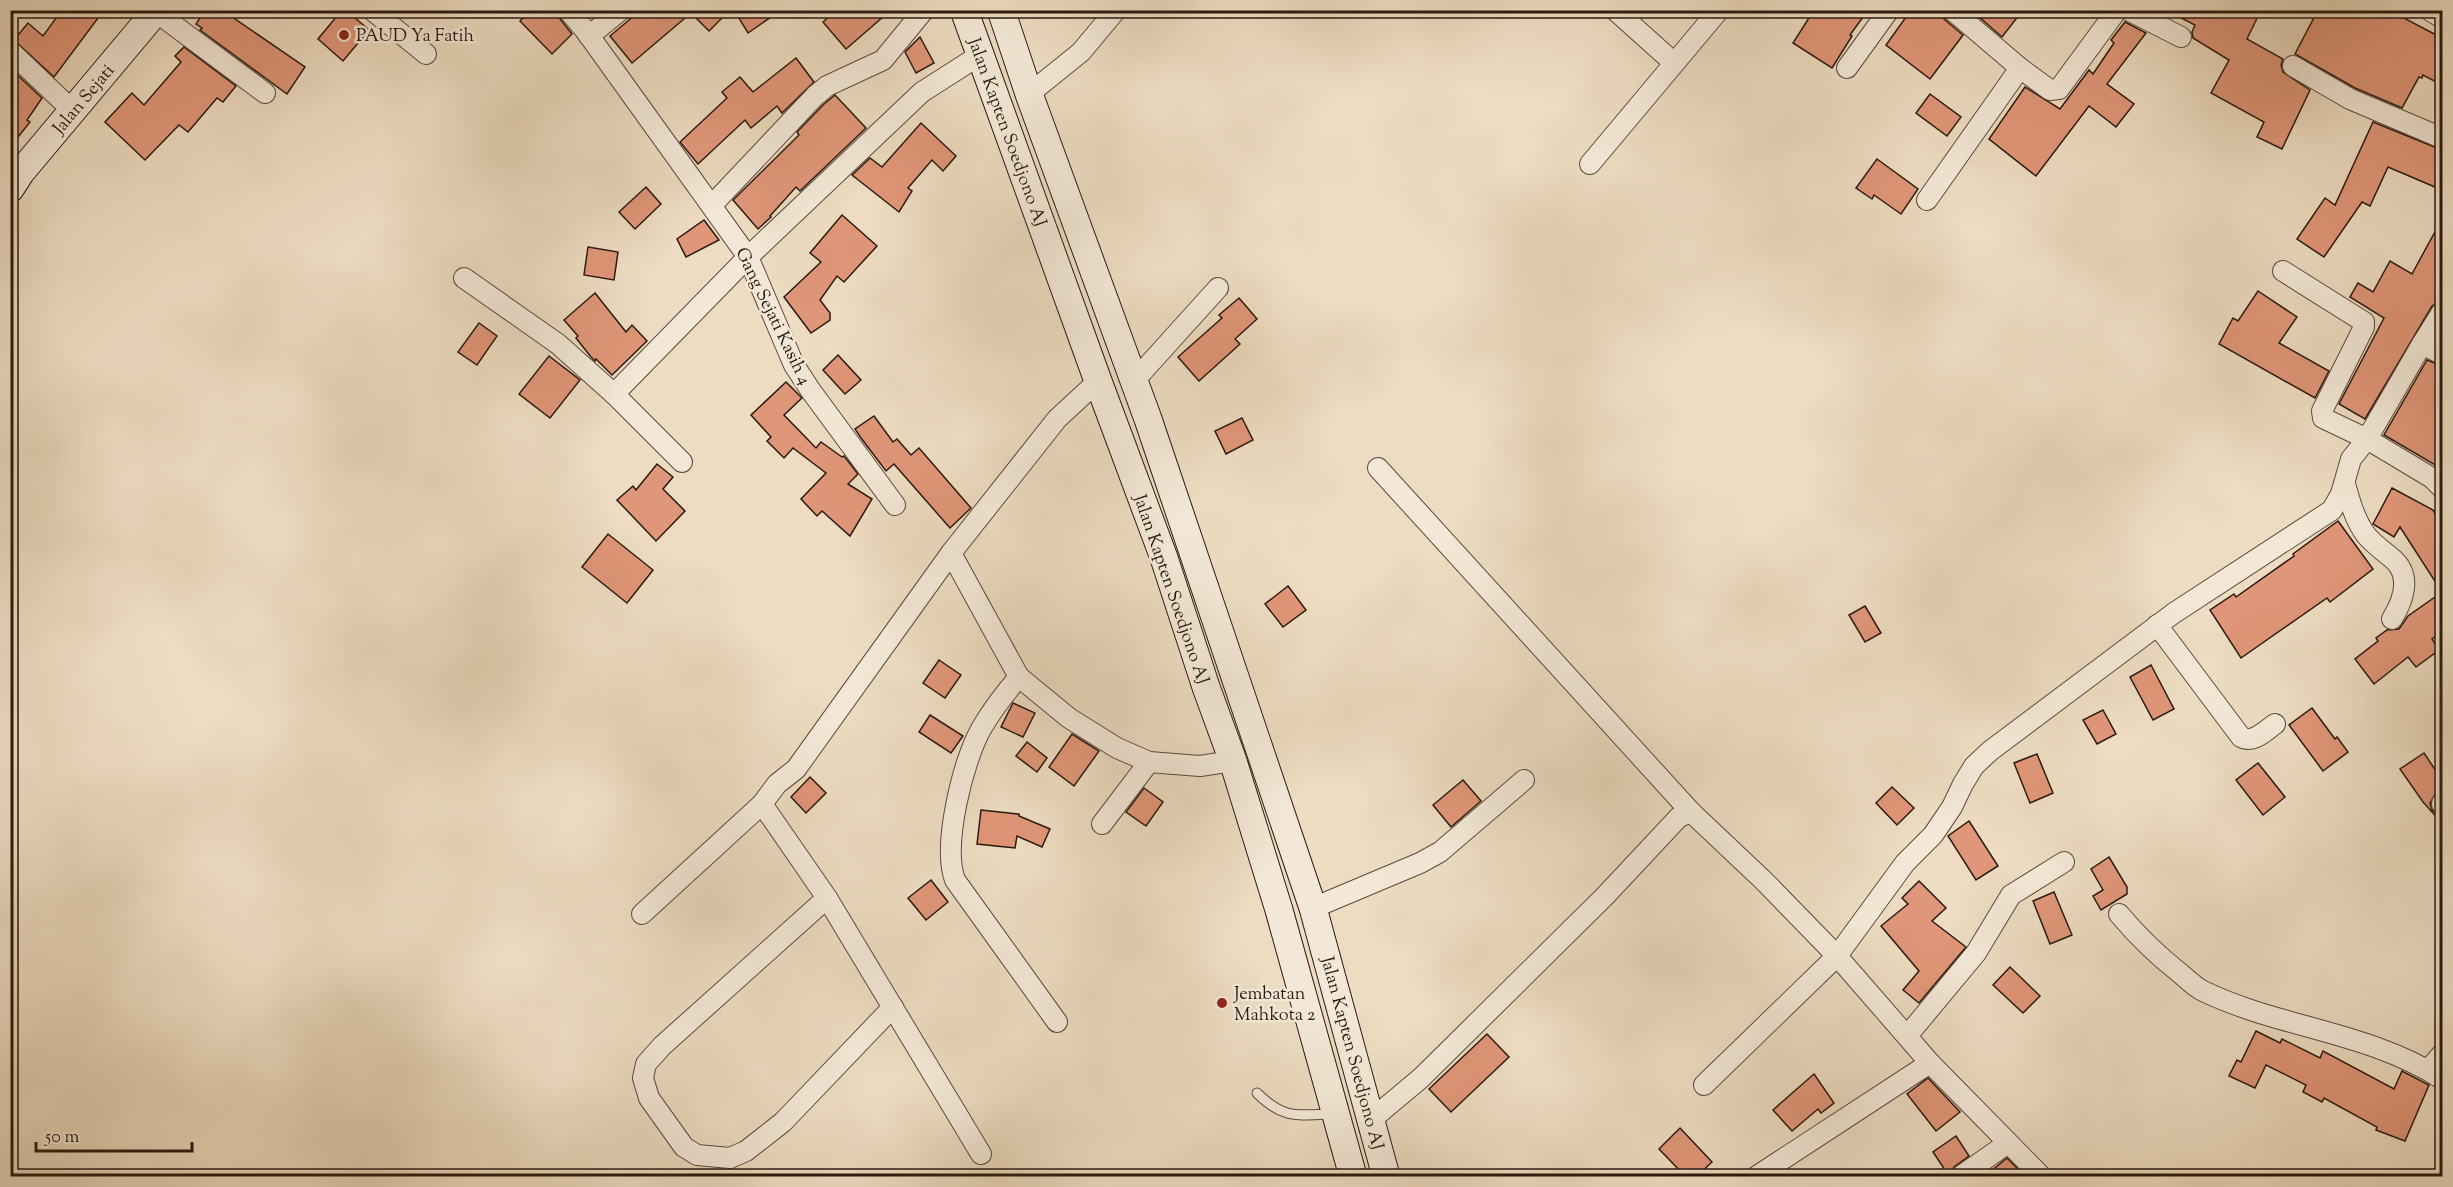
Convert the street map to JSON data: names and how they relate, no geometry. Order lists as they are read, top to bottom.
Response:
{
  "streets": {
    "main road": ["Jalan Sejati", "Jalan Kapten Soedjono AJ"],
    "street": ["Gang Sejati Kasih 4"]
  },
  "places": ["PAUD Ya Fatih", "Jembatan Mahkota 2"],
  "scale_bar": "50 m"
}
